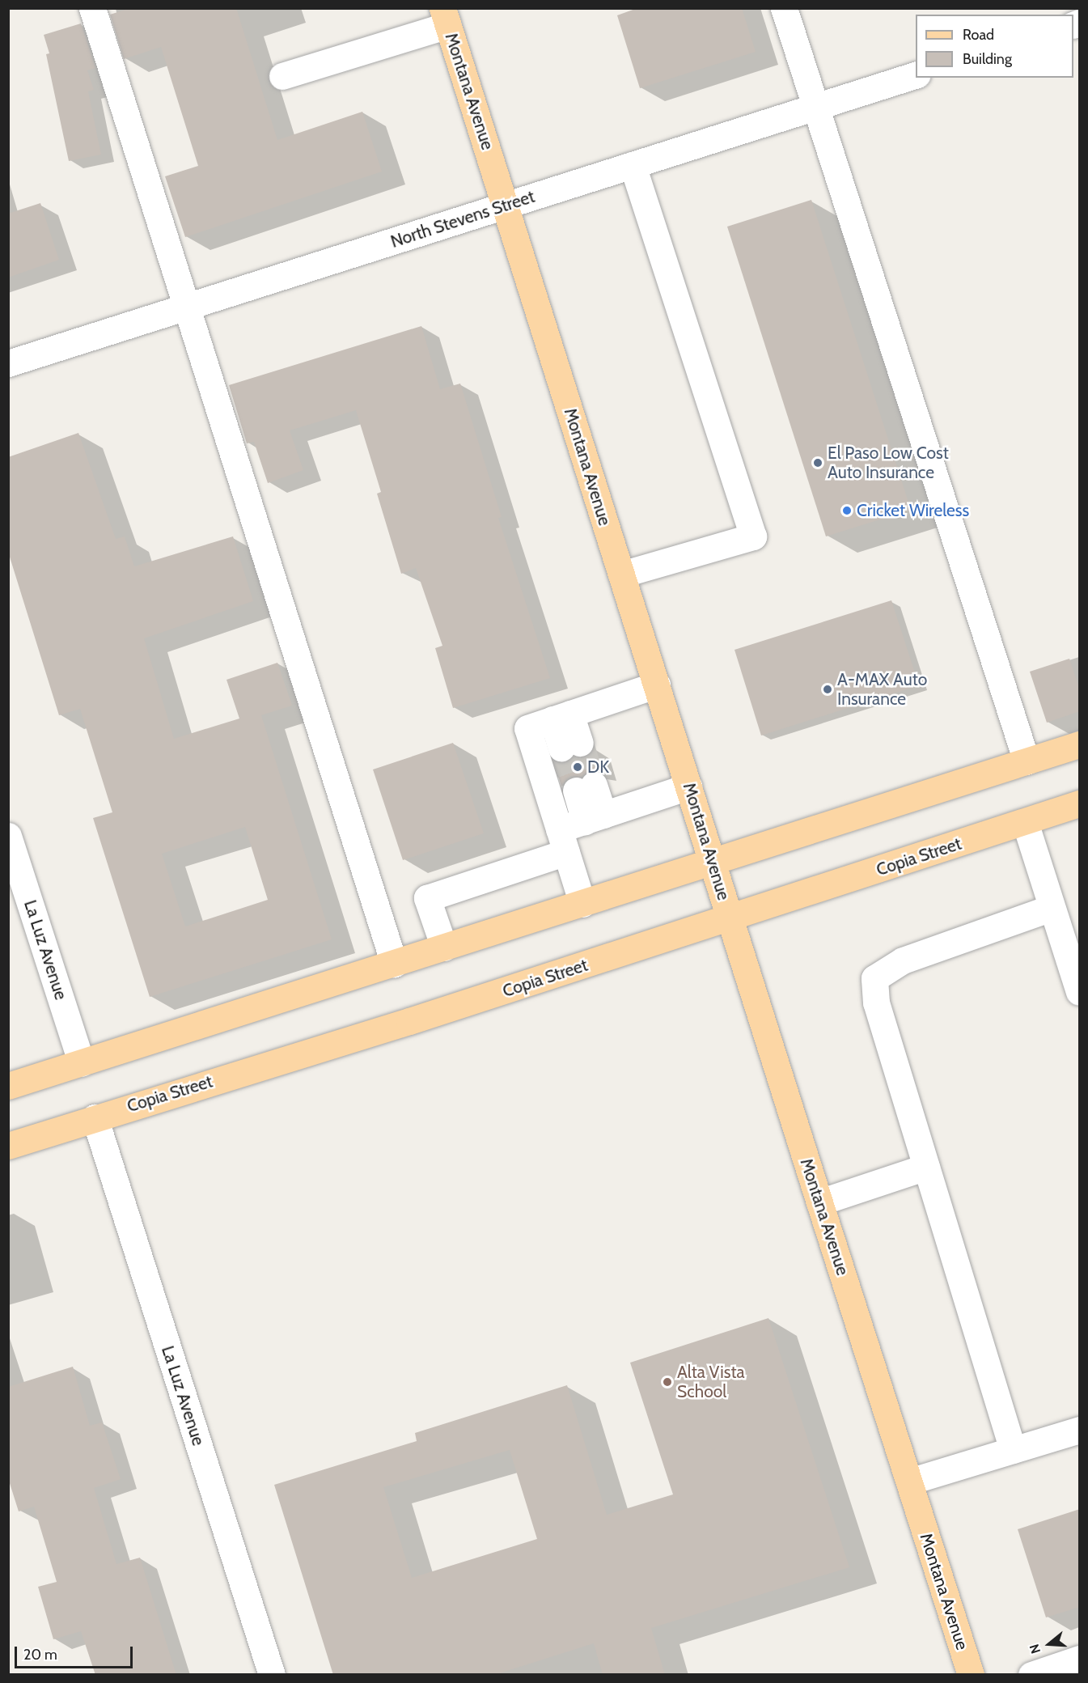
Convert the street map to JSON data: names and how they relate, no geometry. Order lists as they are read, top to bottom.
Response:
{
  "streets": {
    "main road": ["Montana Avenue", "Copia Street"],
    "street": ["North Stevens Street", "La Luz Avenue"]
  },
  "crossings": [
    ["Montana Avenue", "North Stevens Street"],
    ["Montana Avenue", "Copia Street"],
    ["Copia Street", "La Luz Avenue"]
  ],
  "places": [
    "El Paso Low Cost Auto Insurance",
    "Cricket Wireless",
    "A-MAX Auto Insurance",
    "DK",
    "Alta Vista School"
  ],
  "legend": ["Road", "Building"],
  "scale_bar": "20 m",
  "north": "left"
}
